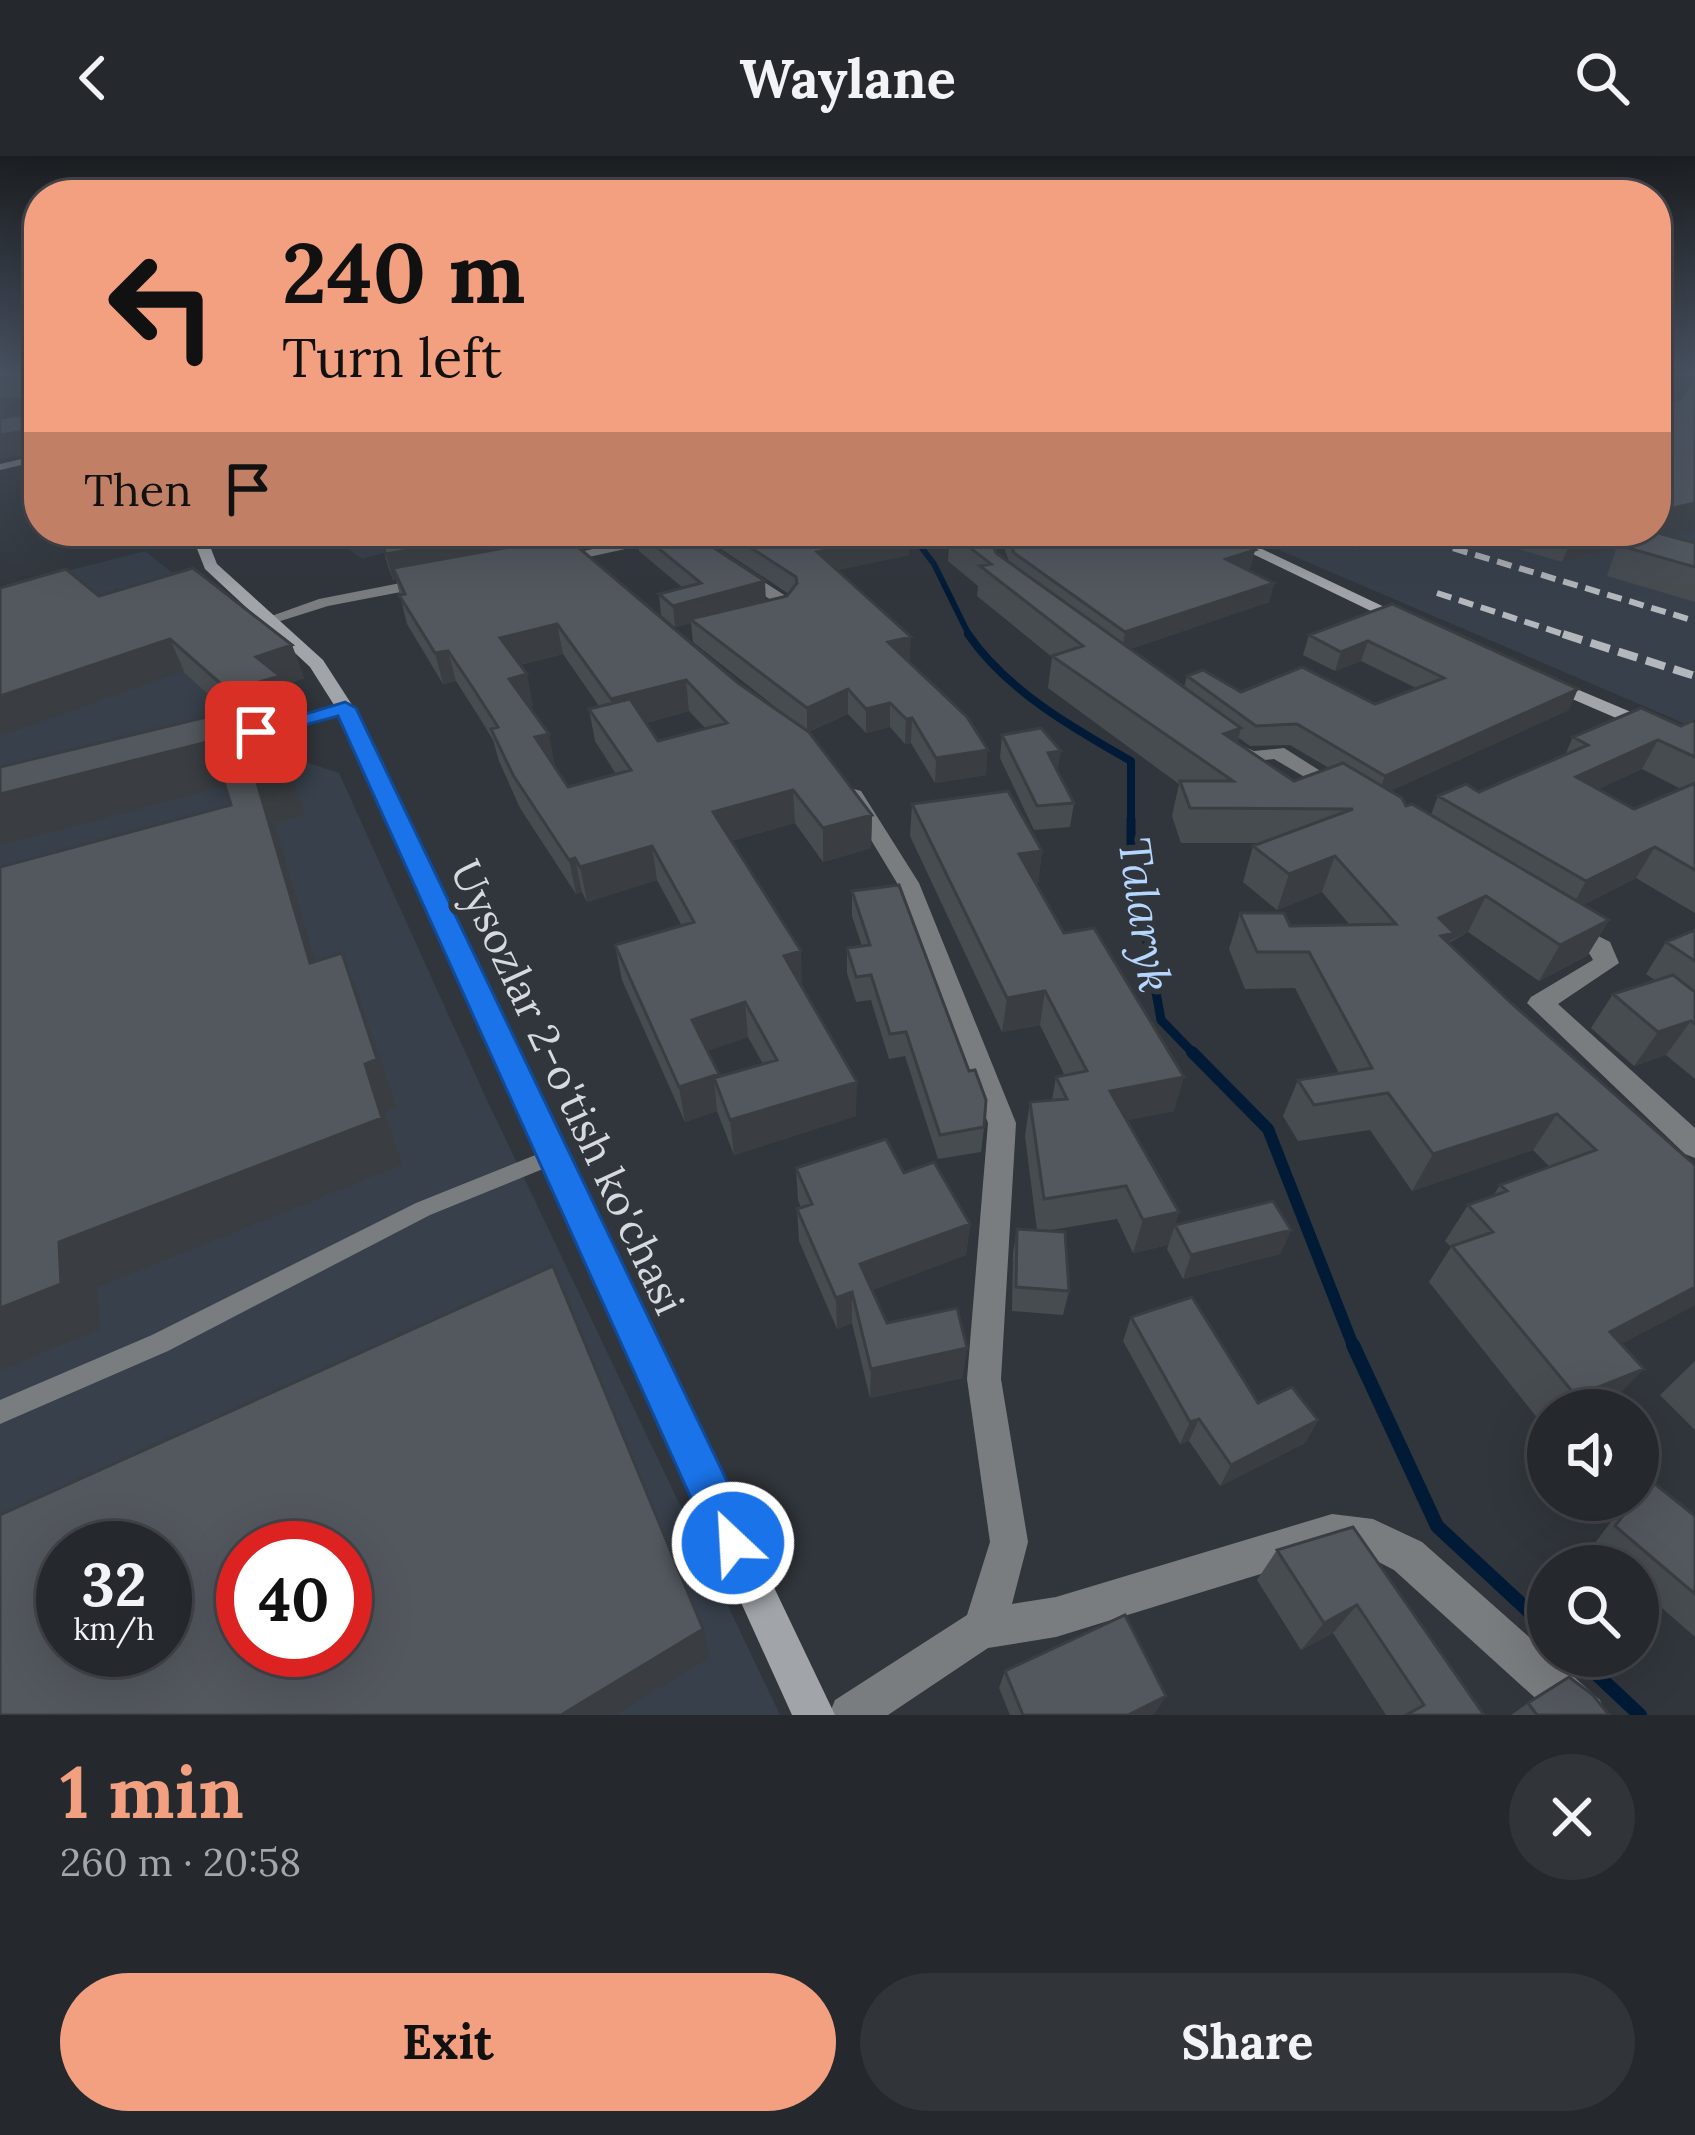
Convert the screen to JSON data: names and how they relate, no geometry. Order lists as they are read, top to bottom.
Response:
{
  "streets": {
    "street": ["Uysozlar 2-o'tish ko'chasi"]
  },
  "water": ["Talaryk"],
  "page": {
    "header": "Waylane",
    "turn": ["240 m", "Turn left"],
    "then": "Then",
    "speed": "32 km/h",
    "limit": "40",
    "heading": ["1 min", "260 m · 20:58"],
    "buttons": ["Exit", "Share"]
  }
}
